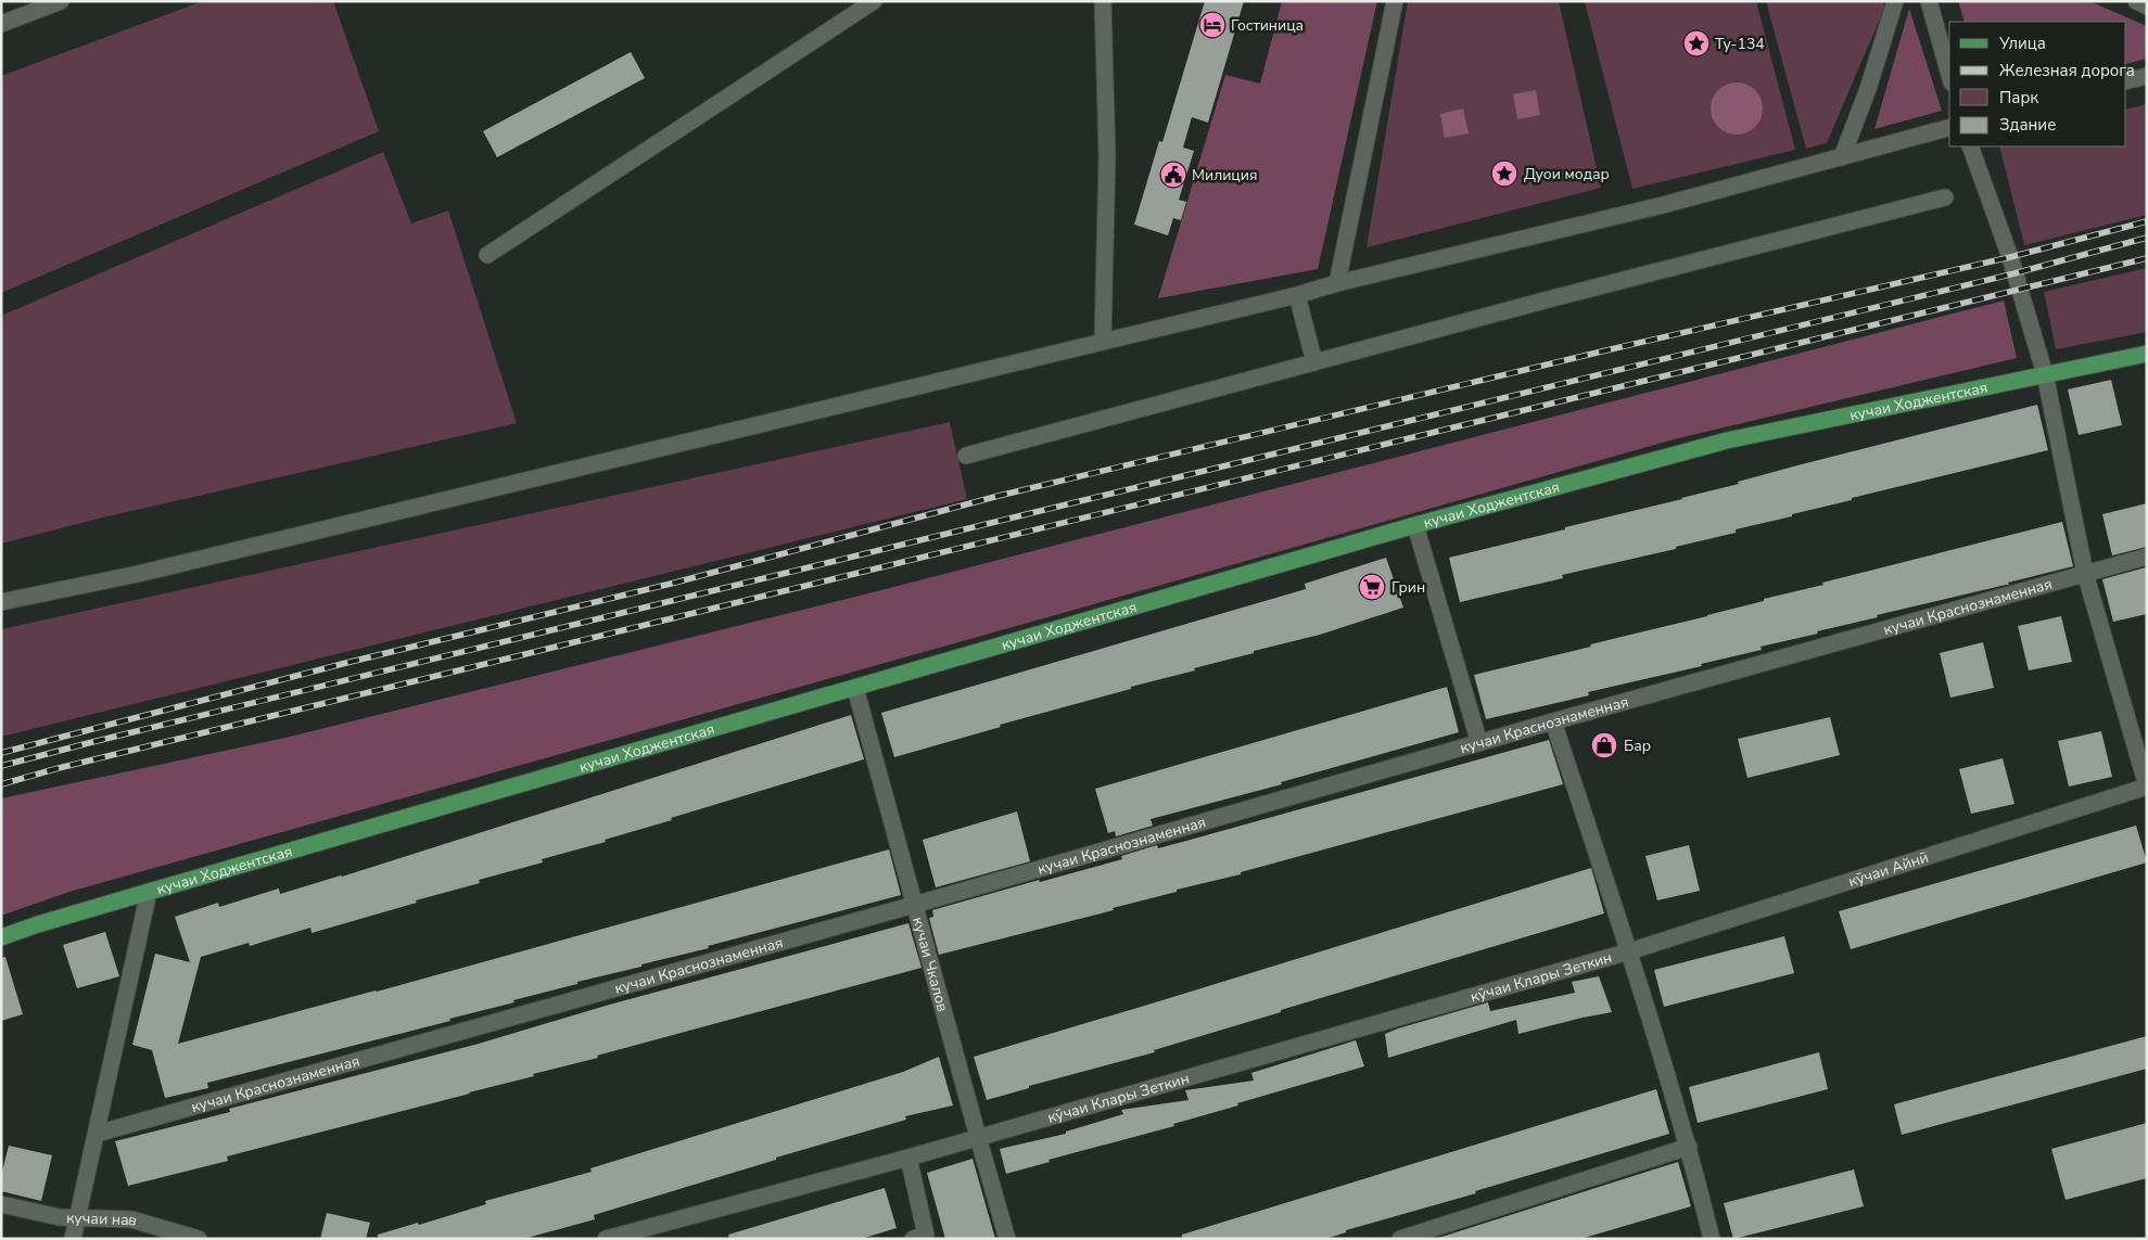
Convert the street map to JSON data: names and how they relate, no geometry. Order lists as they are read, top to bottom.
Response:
{
  "streets": {
    "main road": ["кучаи Ходжентская"],
    "street": [
      "кучаи Краснознаменная",
      "кӯчаи Айнӣ",
      "кучаи Чкалов",
      "кӯчаи Клары Зеткин",
      "кучаи нав"
    ]
  },
  "crossings": [
    ["кучаи Ходжентская", "кучаи Чкалов"],
    ["кучаи Краснознаменная", "кучаи Чкалов"],
    ["кӯчаи Айнӣ", "кӯчаи Клары Зеткин"],
    ["кучаи Чкалов", "кӯчаи Клары Зеткин"]
  ],
  "places": {
    "hotel": ["Гостиница"],
    "place": ["Ту-134", "Дуои модар"],
    "public building": ["Милиция"],
    "supermarket": ["Грин"],
    "shop": ["Бар"]
  },
  "legend": [
    "Улица",
    "Железная дорога",
    "Парк",
    "Здание"
  ]
}
